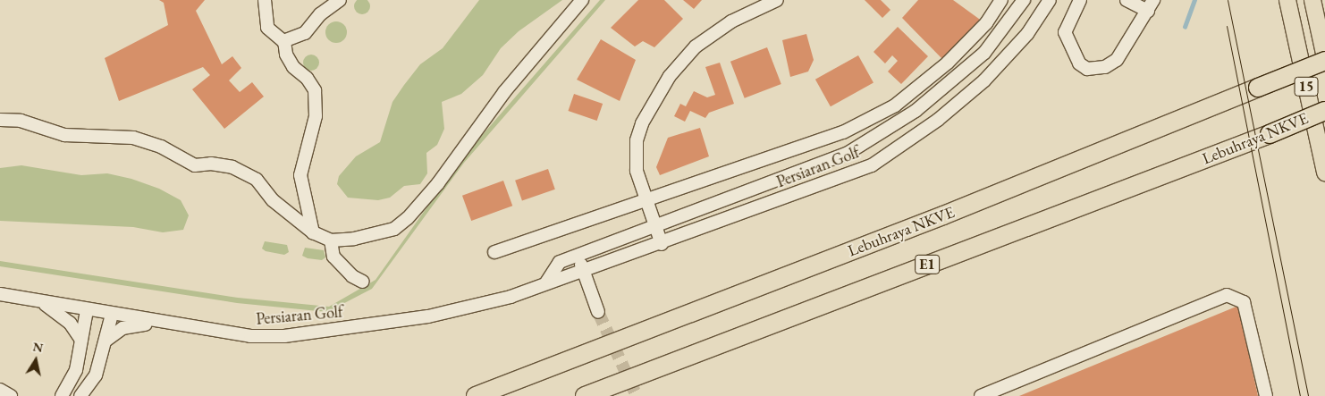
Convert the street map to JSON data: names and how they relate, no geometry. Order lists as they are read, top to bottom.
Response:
{
  "streets": {
    "highway": ["Lebuhraya NKVE", "E1"],
    "main road": ["15"],
    "street": ["Persiaran Golf"]
  },
  "north": "top"
}
